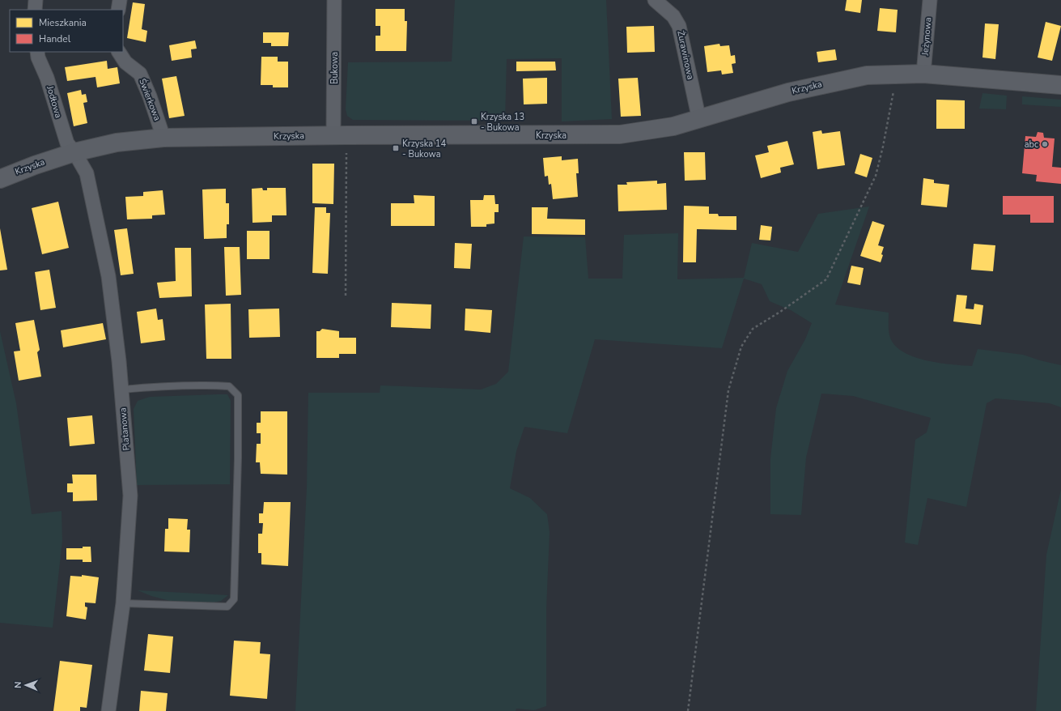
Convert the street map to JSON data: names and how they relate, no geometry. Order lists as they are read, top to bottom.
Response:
{
  "streets": {
    "street": [
      "Jeżynowa",
      "Żurawinowa",
      "Bukowa",
      "Krzyska",
      "Świerkowa",
      "Jodłowa",
      "Platanowa"
    ]
  },
  "crossings": [
    ["Jeżynowa", "Krzyska"],
    ["Żurawinowa", "Krzyska"],
    ["Bukowa", "Krzyska"],
    ["Krzyska", "Świerkowa"],
    ["Krzyska", "Jodłowa"],
    ["Krzyska", "Platanowa"],
    ["Jodłowa", "Platanowa"]
  ],
  "places": {
    "transit": ["Krzyska 13 - Bukowa", "Krzyska 14 - Bukowa"],
    "other": ["abc"]
  },
  "legend": ["Mieszkania", "Handel"],
  "north": "left"
}
